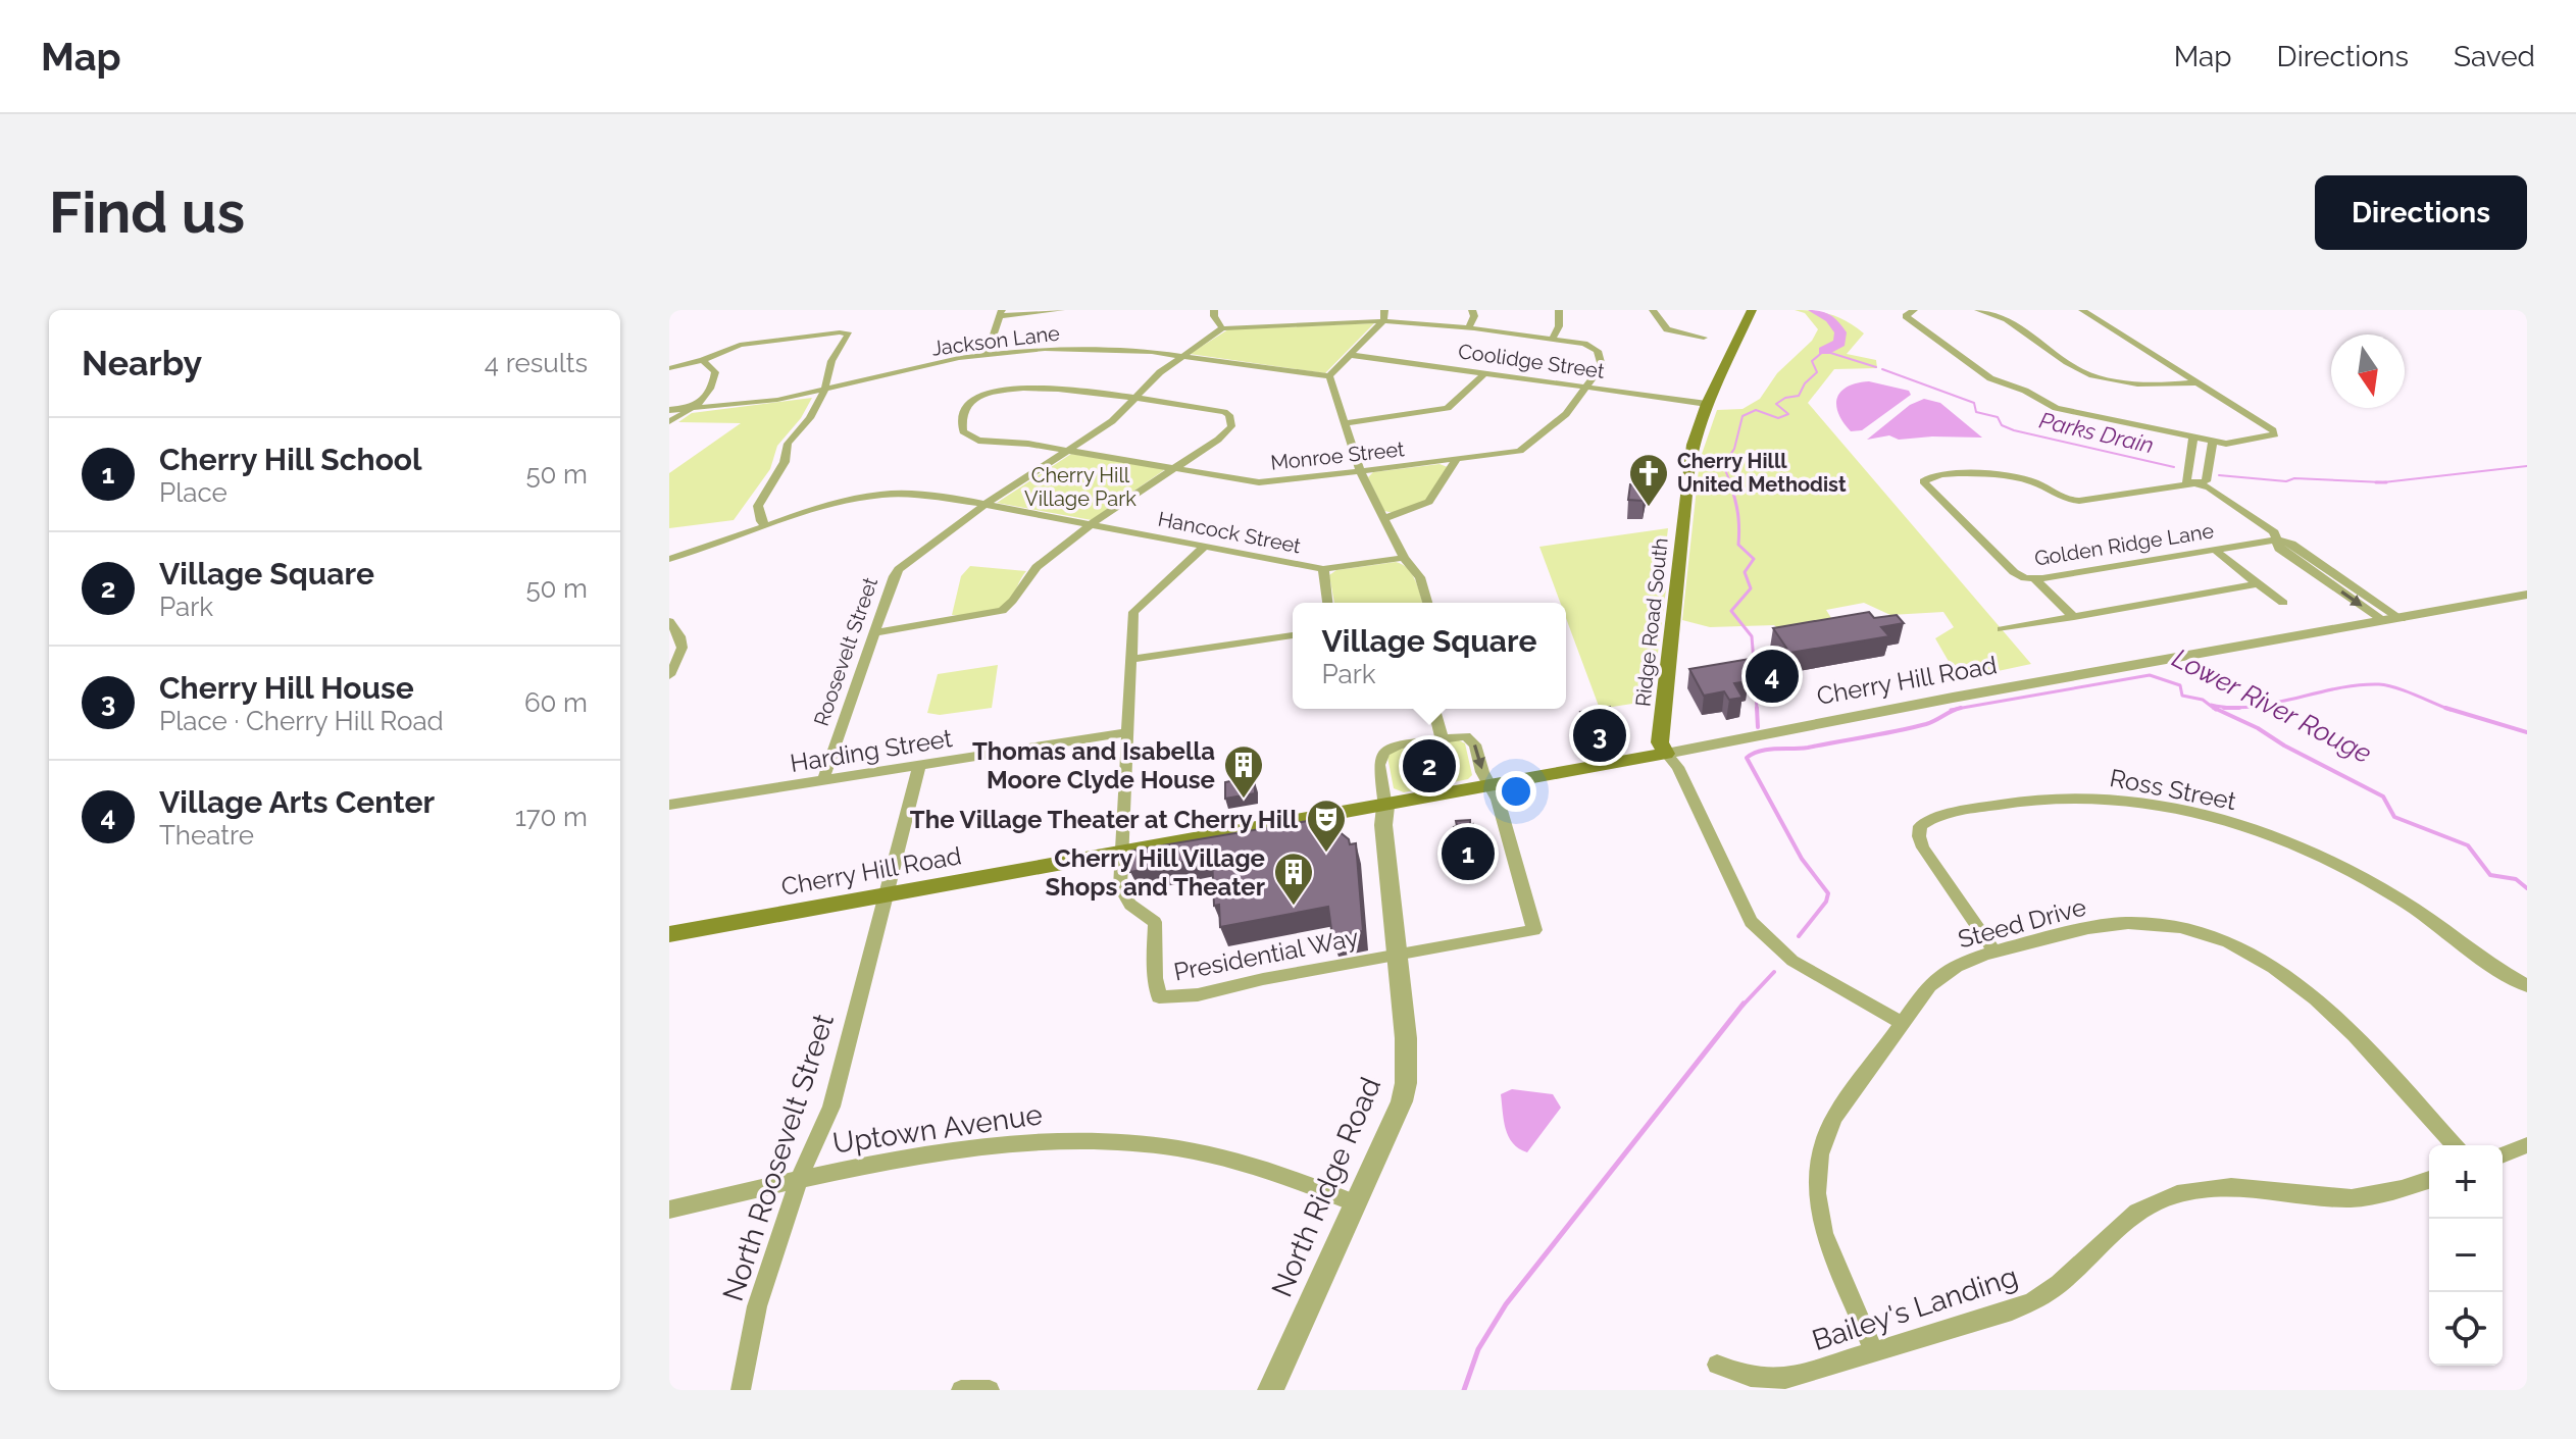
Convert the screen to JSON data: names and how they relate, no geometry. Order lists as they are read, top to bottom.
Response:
{
  "streets": {
    "main road": ["Ridge Road South", "Cherry Hill Road"],
    "street": [
      "Jackson Lane",
      "Coolidge Street",
      "Monroe Street",
      "Hancock Street",
      "Golden Ridge Lane",
      "Roosevelt Street",
      "Harding Street",
      "Ross Street",
      "Steed Drive",
      "Presidential Way",
      "Uptown Avenue",
      "North Roosevelt Street",
      "North Ridge Road",
      "Bailey's Landing"
    ]
  },
  "crossings": [
    ["Jackson Lane", "Roosevelt Street"],
    ["Coolidge Street", "Monroe Street"],
    ["Coolidge Street", "Ridge Road South"],
    ["Monroe Street", "Roosevelt Street"],
    ["Hancock Street", "Roosevelt Street"],
    ["Ridge Road South", "Cherry Hill Road"],
    ["Roosevelt Street", "Harding Street"],
    ["Cherry Hill Road", "Presidential Way"],
    ["Cherry Hill Road", "North Roosevelt Street"],
    ["Cherry Hill Road", "North Ridge Road"],
    ["Ross Street", "Steed Drive"],
    ["Steed Drive", "Bailey's Landing"],
    ["Presidential Way", "North Ridge Road"],
    ["Uptown Avenue", "North Roosevelt Street"],
    ["Uptown Avenue", "North Ridge Road"]
  ],
  "water": ["Parks Drain", "Lower River Rouge"],
  "parks": ["Cherry Hill Village Park"],
  "places": {
    "church": ["Cherry Hilll United Methodist"],
    "building": ["Thomas and Isabella Moore Clyde House", "Cherry Hill Village Shops and Theater"],
    "theatre": ["The Village Theater at Cherry Hill"]
  },
  "north": "bottom",
  "page": {
    "header": "Map",
    "nav": ["Map", "Directions", "Saved"],
    "buttons": "Directions",
    "title": "Find us",
    "heading": ["Nearby", "4 results"],
    "list": [
      {
        "mark": "1",
        "name": "Cherry Hill School",
        "note": "Place",
        "value": "50 m"
      },
      {
        "mark": "2",
        "name": "Village Square",
        "note": "Park",
        "value": "50 m"
      },
      {
        "mark": "3",
        "name": "Cherry Hill House",
        "note": "Place · Cherry Hill Road",
        "value": "60 m"
      },
      {
        "mark": "4",
        "name": "Village Arts Center",
        "note": "Theatre",
        "value": "170 m"
      }
    ],
    "popup": ["Village Square", "Park"],
    "pins": [
      "4",
      "3",
      "2",
      "1"
    ],
    "map_buttons": ["+", "−"]
  }
}
